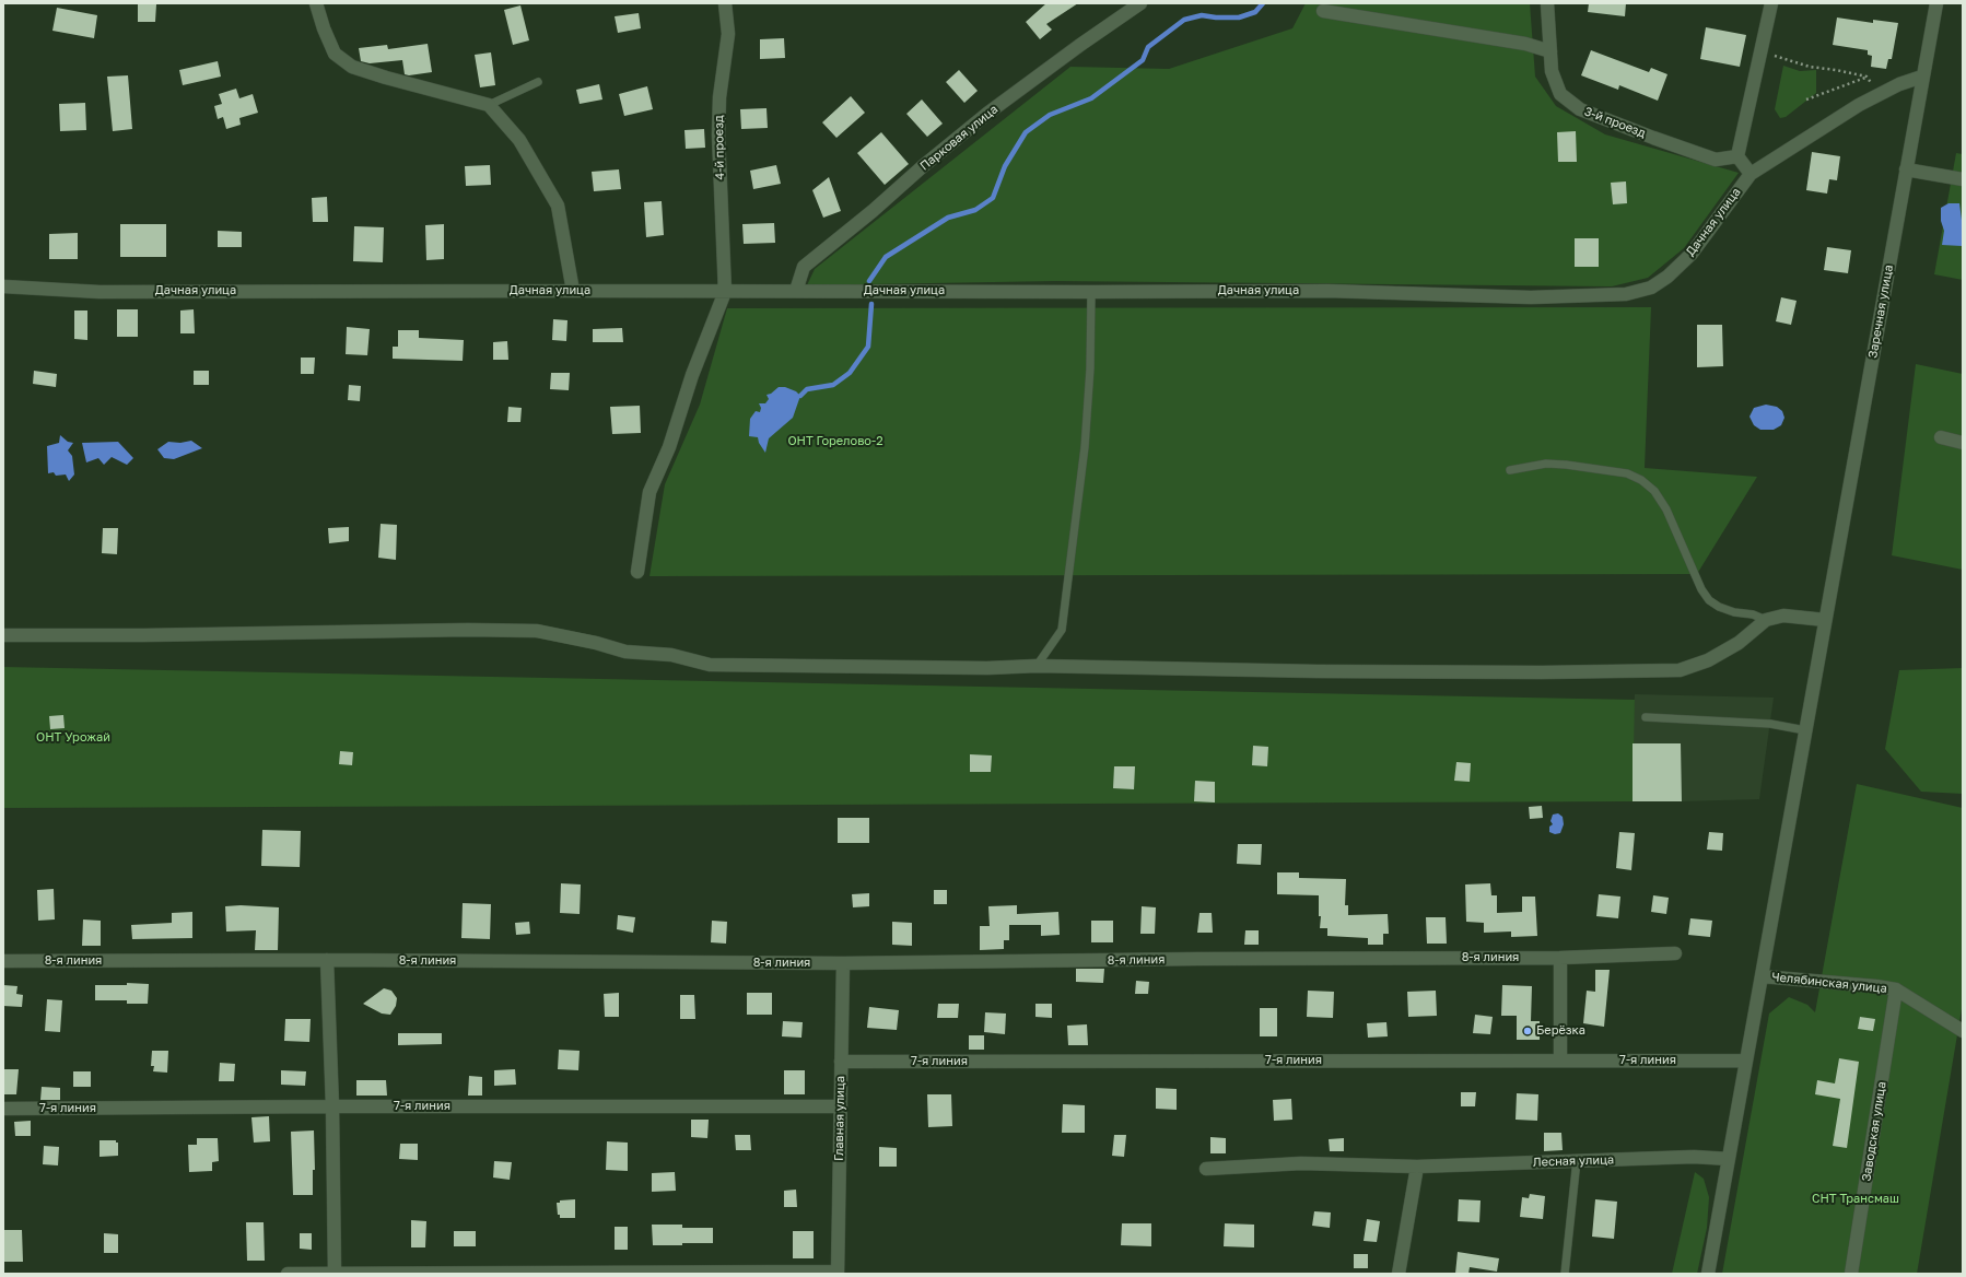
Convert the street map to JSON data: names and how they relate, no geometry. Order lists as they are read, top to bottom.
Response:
{
  "streets": {
    "street": [
      "3-й проезд",
      "Парковая улица",
      "4-й проезд",
      "Дачная улица",
      "Заречная улица",
      "8-я линия",
      "Челябинская улица",
      "7-я линия",
      "Главная улица",
      "Заводская улица",
      "Лесная улица"
    ]
  },
  "crossings": [
    ["Парковая улица", "Дачная улица"],
    ["4-й проезд", "Дачная улица"],
    ["Дачная улица", "Заречная улица"],
    ["Заречная улица", "Челябинская улица"],
    ["Заречная улица", "7-я линия"],
    ["Заречная улица", "Лесная улица"],
    ["8-я линия", "Главная улица"],
    ["Челябинская улица", "Заводская улица"],
    ["7-я линия", "Главная улица"]
  ],
  "parks": ["ОНТ Горелово-2", "ОНТ Урожай", "СНТ Трансмаш"],
  "places": ["Берёзка"]
}
